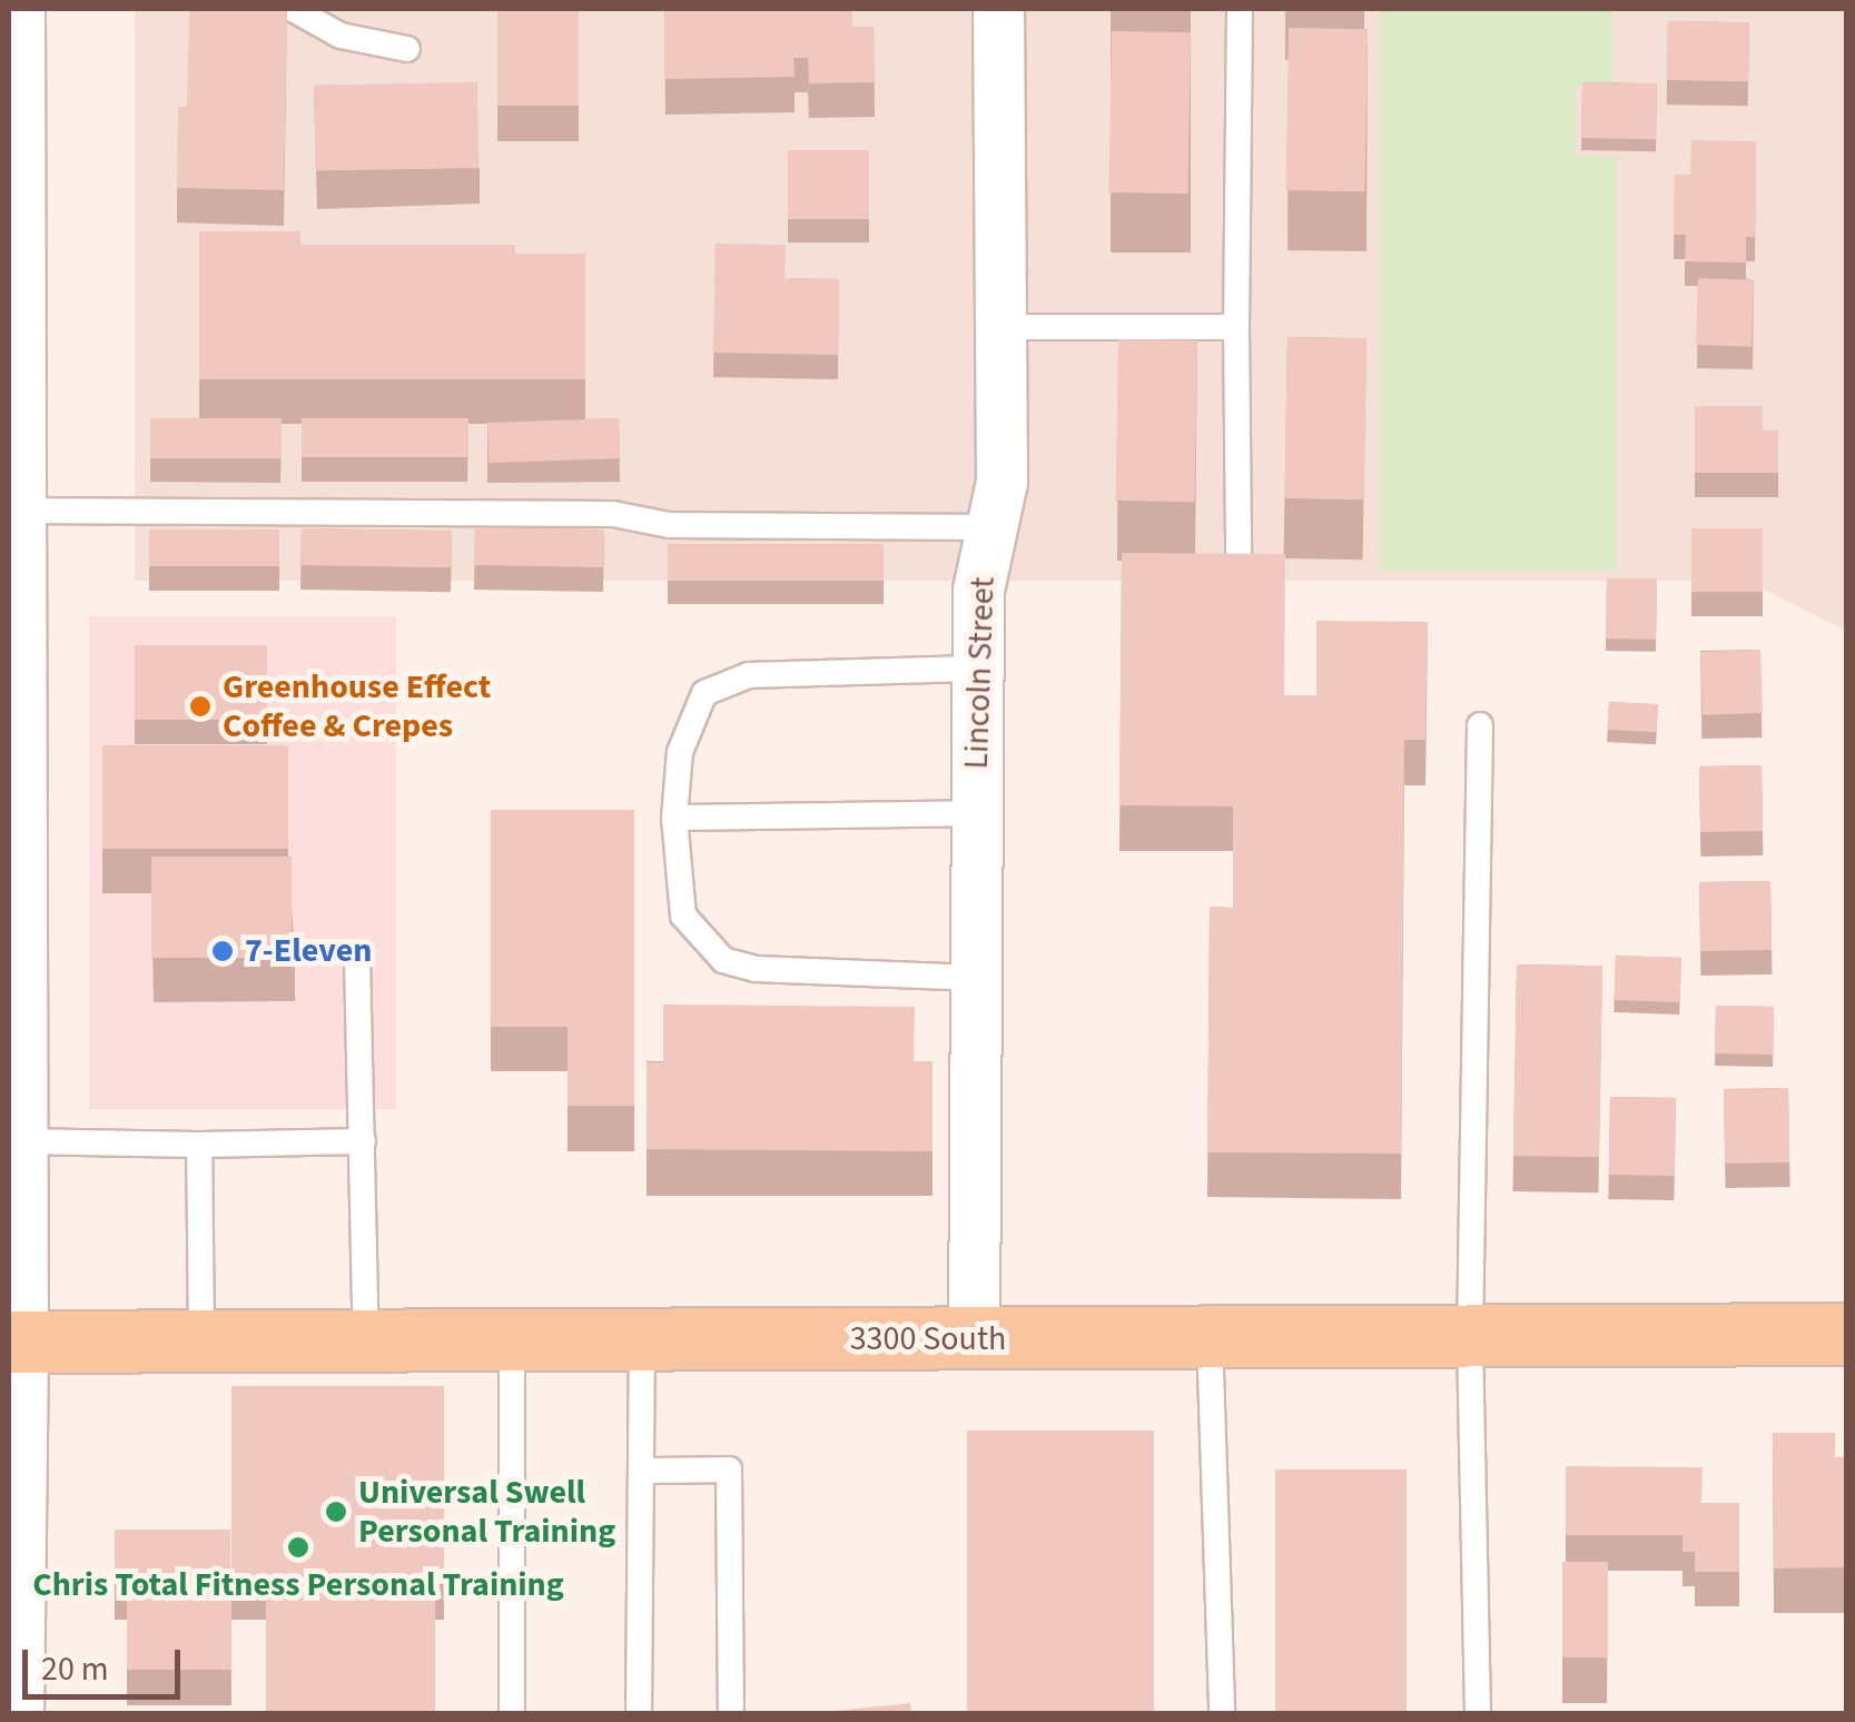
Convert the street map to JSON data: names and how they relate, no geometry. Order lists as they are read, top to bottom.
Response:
{
  "streets": {
    "main road": ["3300 South"],
    "street": ["Lincoln Street"]
  },
  "crossings": [
    ["Lincoln Street", "3300 South"]
  ],
  "places": [
    "Greenhouse Effect Coffee & Crepes",
    "7-Eleven",
    "Universal Swell Personal Training",
    "Chris Total Fitness Personal Training"
  ],
  "scale_bar": "20 m"
}
